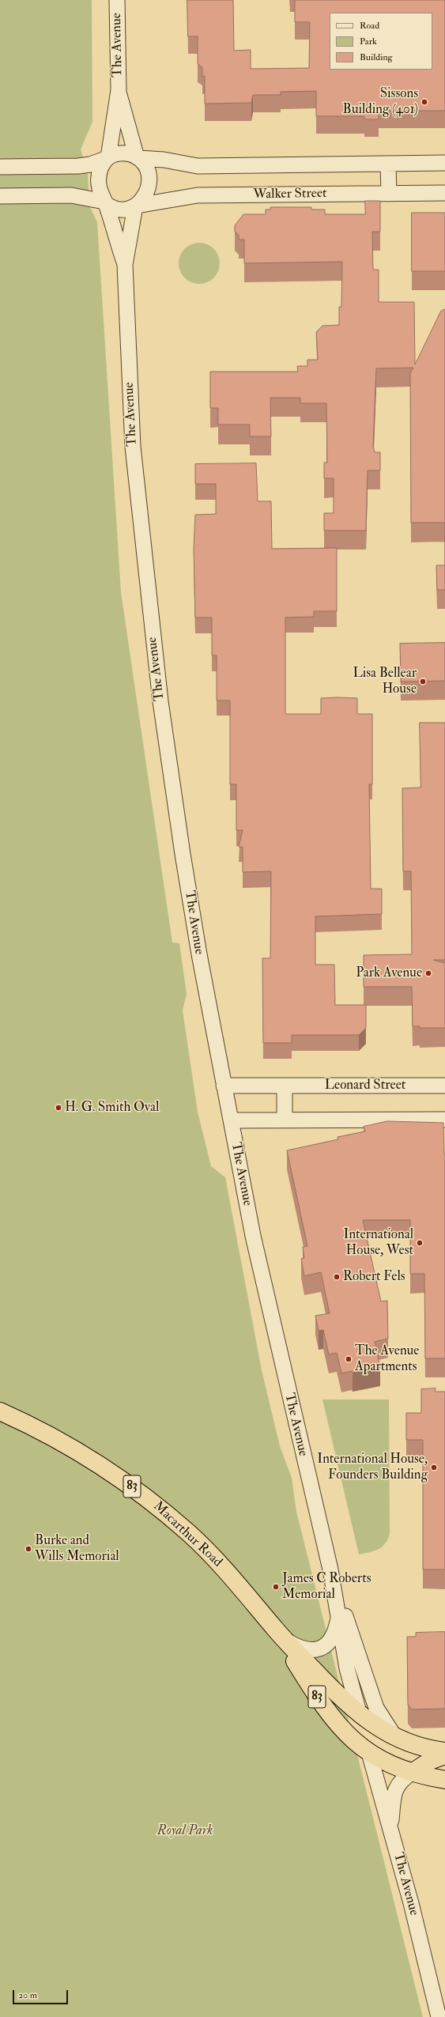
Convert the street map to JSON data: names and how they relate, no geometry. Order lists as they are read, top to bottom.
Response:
{
  "streets": {
    "highway": ["83", "Macarthur Road"],
    "street": ["The Avenue", "Walker Street", "Leonard Street"]
  },
  "crossings": [
    ["The Avenue", "Walker Street"],
    ["The Avenue", "Leonard Street"],
    ["The Avenue", "Macarthur Road"]
  ],
  "parks": ["Royal Park"],
  "places": [
    "Sissons Building (401)",
    "Lisa Bellear House",
    "Park Avenue",
    "H. G. Smith Oval",
    "International House, West",
    "Robert Fels",
    "The Avenue Apartments",
    "International House, Founders Building",
    "Burke and Wills Memorial",
    "James C Roberts Memorial"
  ],
  "legend": ["Road", "Park", "Building"],
  "scale_bar": "20 m"
}
